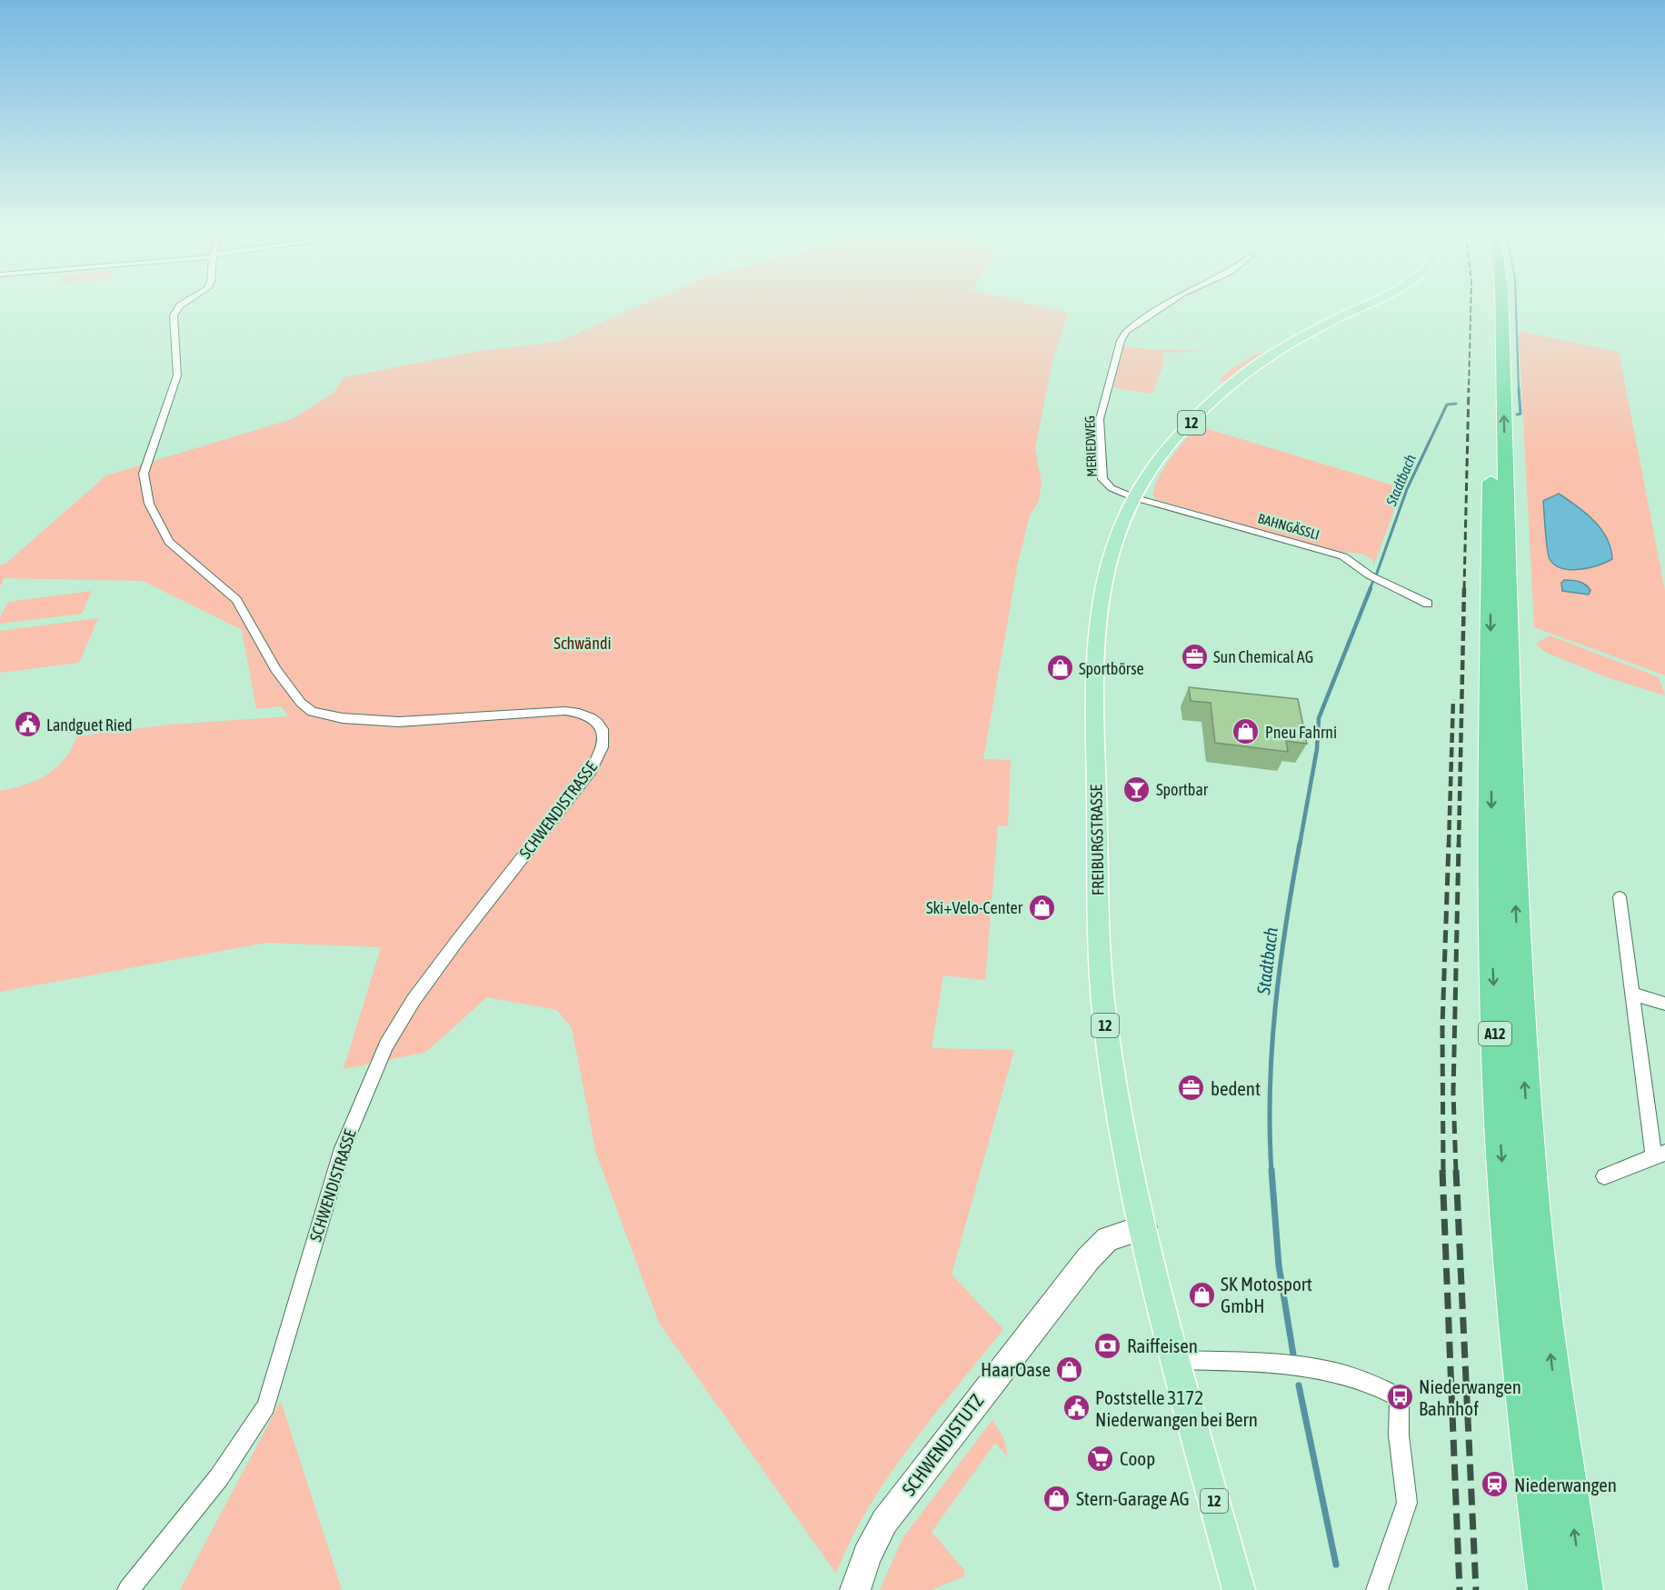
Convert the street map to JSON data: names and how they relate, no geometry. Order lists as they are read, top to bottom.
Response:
{
  "streets": {
    "highway": ["A12"],
    "main road": ["12", "FREIBURGSTRASSE", "SCHWENDISTUTZ"],
    "street": ["MERIEDWEG", "BAHNGÄSSLI", "SCHWENDISTRASSE"]
  },
  "crossings": [
    ["MERIEDWEG", "BAHNGÄSSLI"],
    ["MERIEDWEG", "FREIBURGSTRASSE"],
    ["BAHNGÄSSLI", "FREIBURGSTRASSE"],
    ["FREIBURGSTRASSE", "SCHWENDISTUTZ"]
  ],
  "water": ["Stadtbach"],
  "parks": ["Schwändi"],
  "places": {
    "office": ["Sun Chemical AG", "bedent"],
    "shop": [
      "Sportbörse",
      "Pneu Fahrni",
      "Ski+Velo-Center",
      "SK Motosport GmbH",
      "HaarOase",
      "Stern-Garage AG"
    ],
    "public building": ["Landguet Ried", "Poststelle 3172 Niederwangen bei Bern"],
    "bar": ["Sportbar"],
    "bank": ["Raiffeisen"],
    "bus stop": ["Niederwangen Bahnhof"],
    "supermarket": ["Coop"],
    "station": ["Niederwangen"]
  }
}
